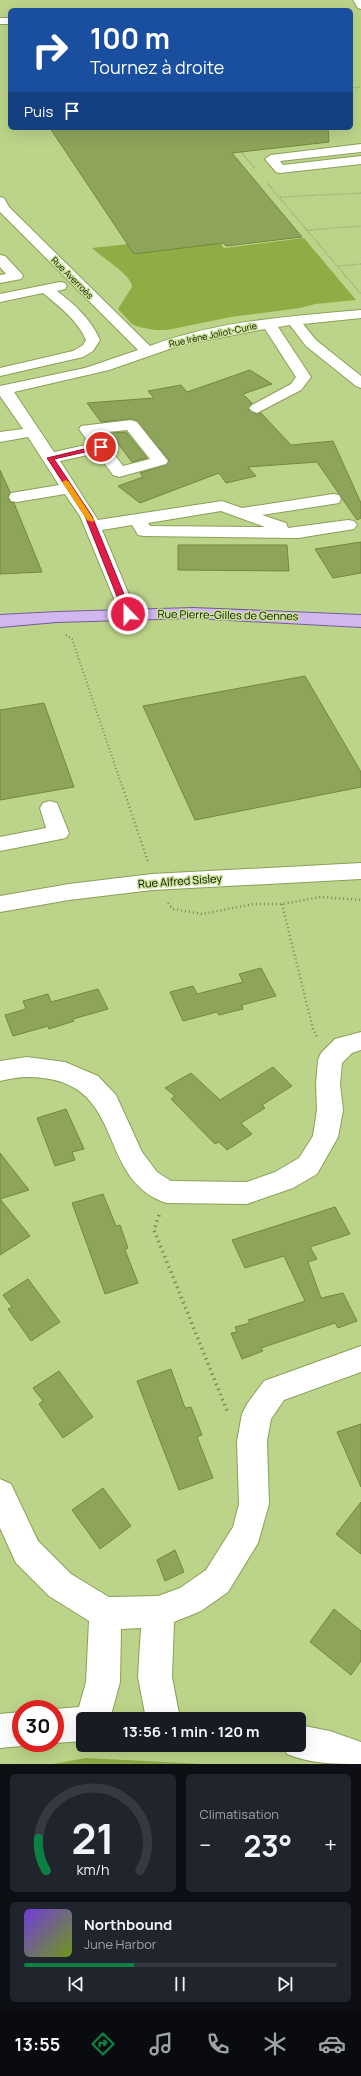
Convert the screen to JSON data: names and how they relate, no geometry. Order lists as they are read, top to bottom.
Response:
{
  "streets": {
    "main road": ["Rue Pierre-Gilles de Gennes"],
    "street": ["Rue Averroès", "Rue Irène Joliot-Curie", "Rue Alfred Sisley"]
  },
  "crossings": [
    ["Rue Averroès", "Rue Irène Joliot-Curie"]
  ],
  "page": {
    "turn": ["100 m", "Tournez à droite"],
    "then": "Puis",
    "limit": "30",
    "trip": "13:56 · 1 min · 120 m",
    "tile": "Climatisation",
    "heat": ["−", "23°", "+"],
    "song": ["Northbound", "June Harbor"],
    "tabs": "13:55",
    "gauge": ["21", "km/h"]
  }
}
